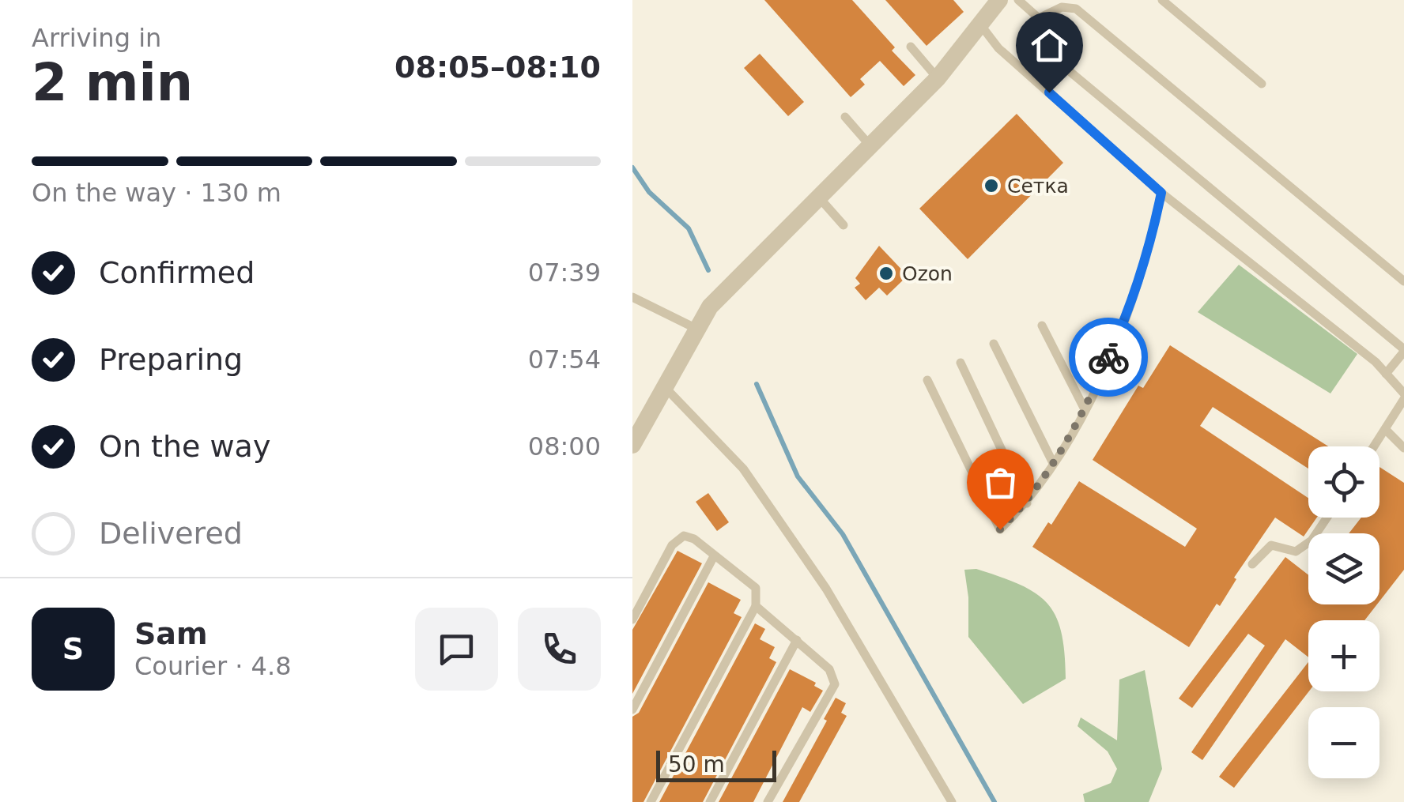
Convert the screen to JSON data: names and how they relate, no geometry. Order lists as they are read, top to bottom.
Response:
{
  "places": ["Сетка", "Ozon"],
  "scale_bar": "50 m",
  "page": {
    "heading": ["2 min", "Arriving in", "08:05–08:10"],
    "panel": ["Sam", "Courier · 4.8"],
    "bar": "On the way · 130 m",
    "list": [
      ["Confirmed", "07:39"],
      ["Preparing", "07:54"],
      ["On the way", "08:00"],
      "Delivered"
    ],
    "map_buttons": ["+", "−"],
    "round": "S",
    "scale": "50 m"
  }
}
